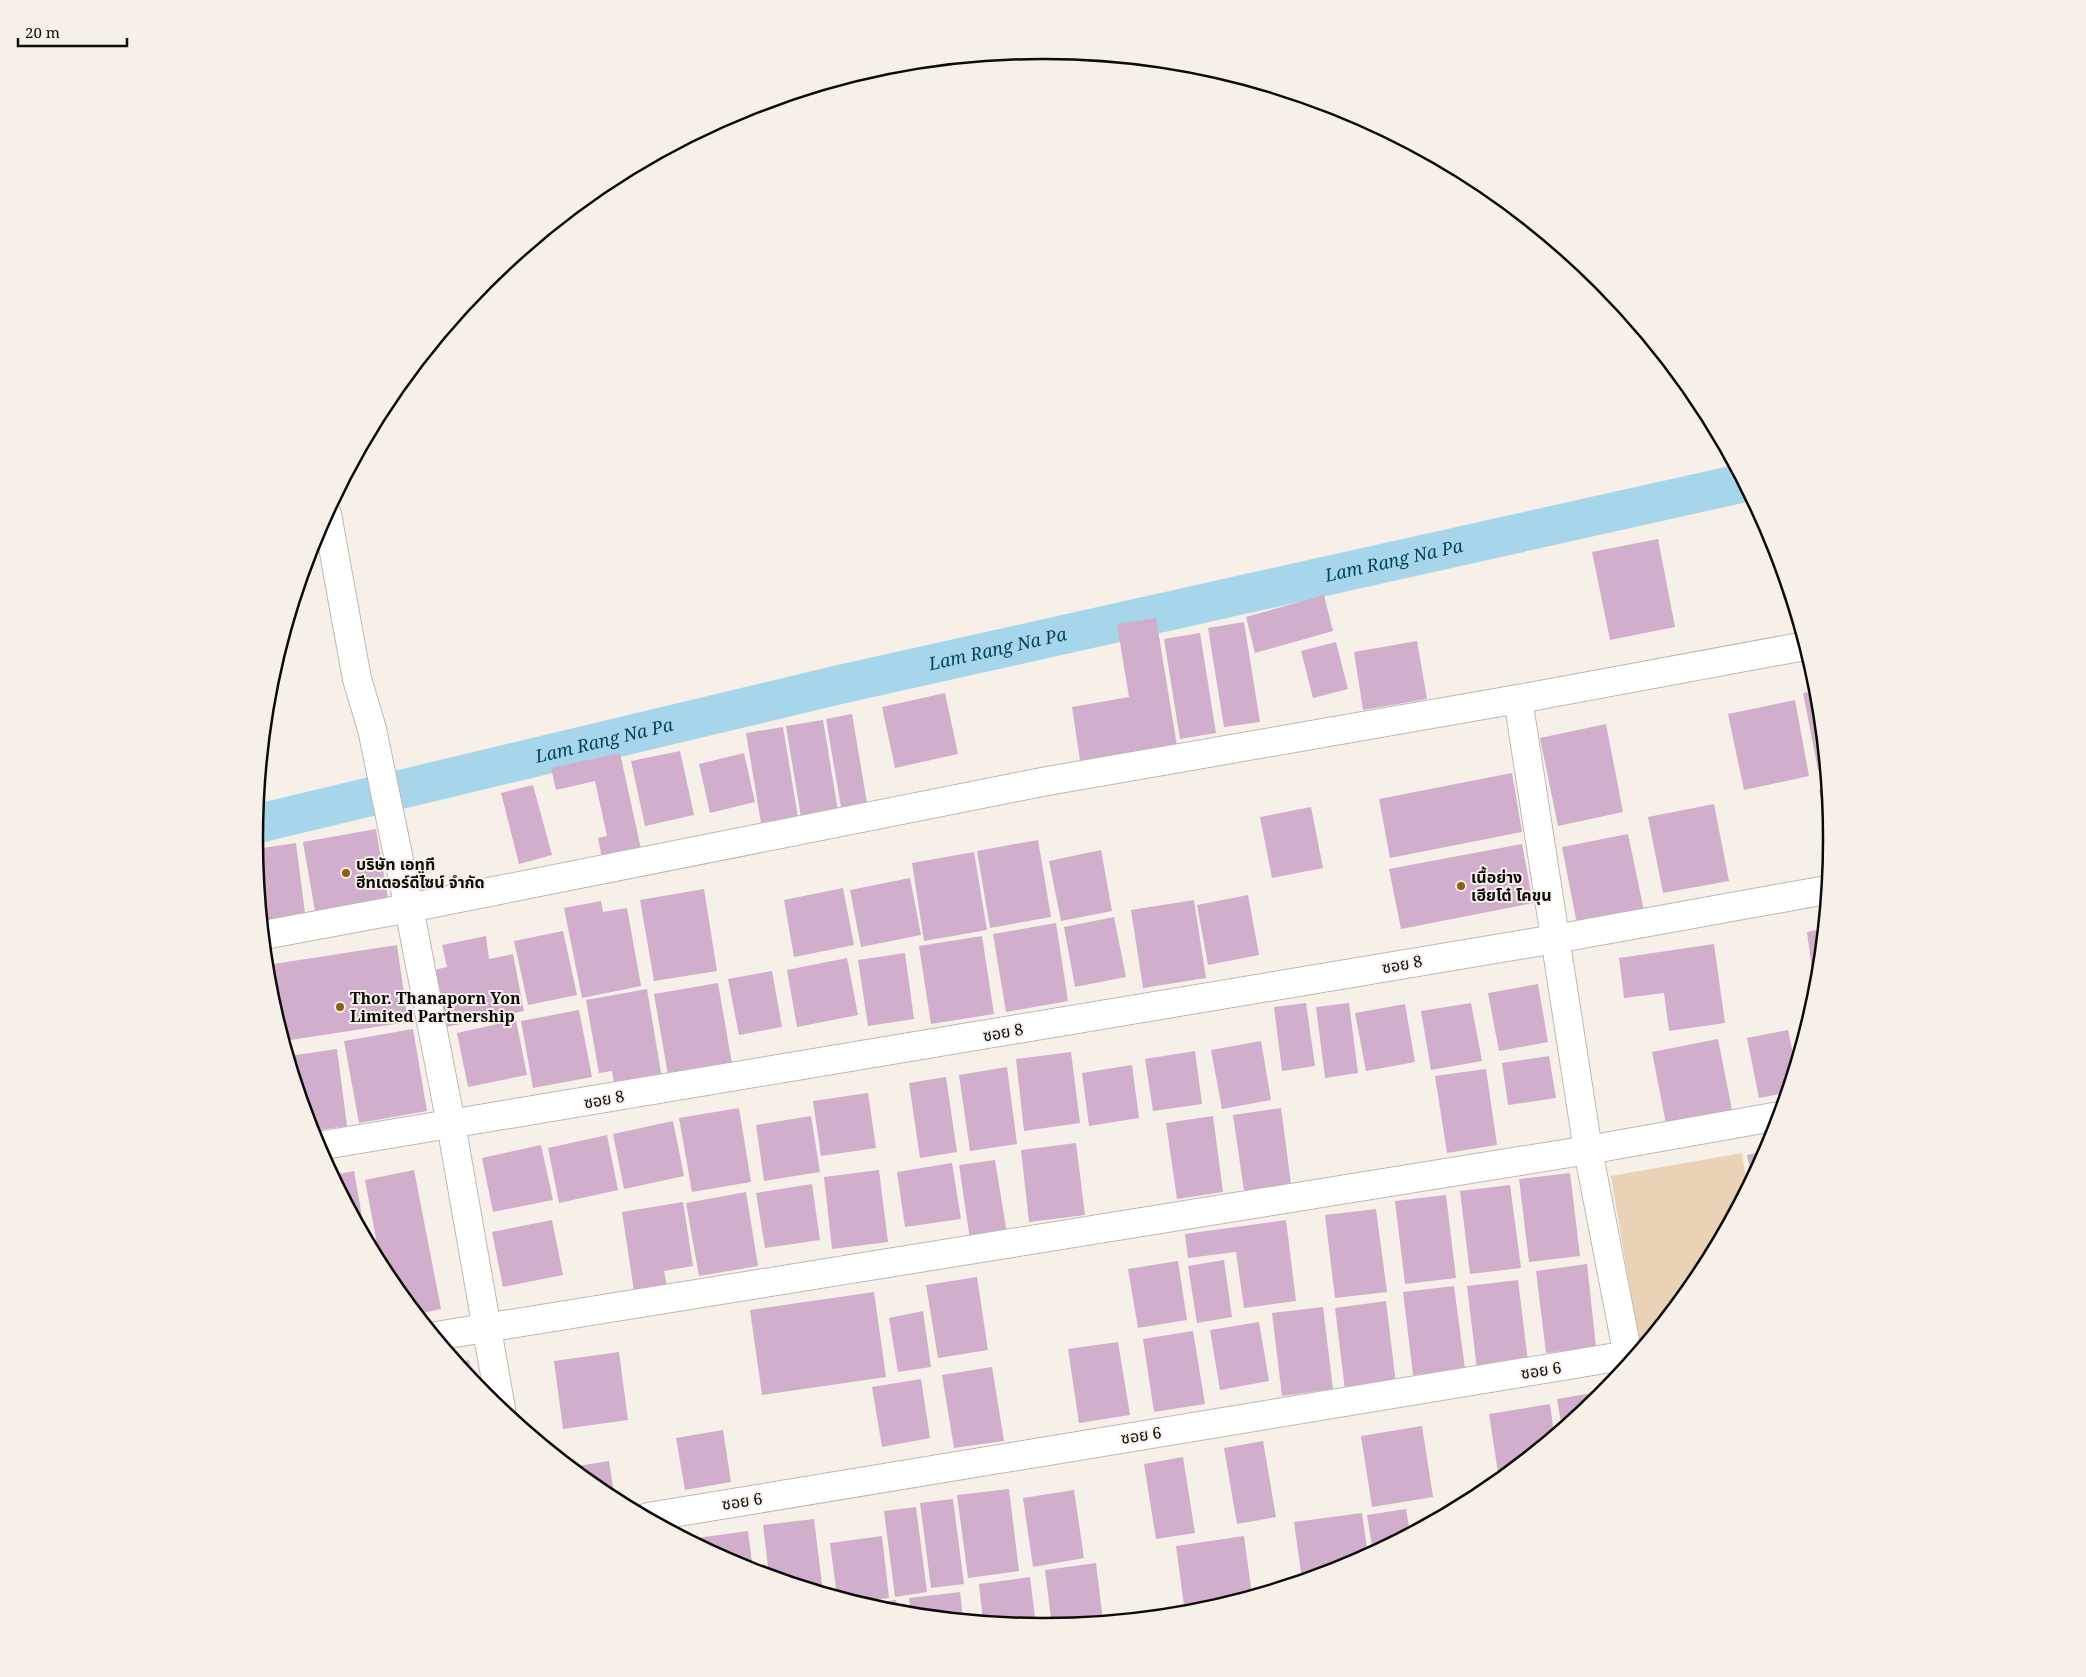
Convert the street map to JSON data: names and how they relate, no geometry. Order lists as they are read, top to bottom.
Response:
{
  "streets": {
    "street": ["ซอย 8", "ซอย 6"]
  },
  "water": ["Lam Rang Na Pa"],
  "places": ["บริษัท เอทูที ฮีทเตอร์ดีไซน์ จำกัด", "เนื้อย่าง เฮียโต๋ โคขุน", "Thor. Thanaporn Yon Limited Partnership"],
  "scale_bar": "20 m"
}
